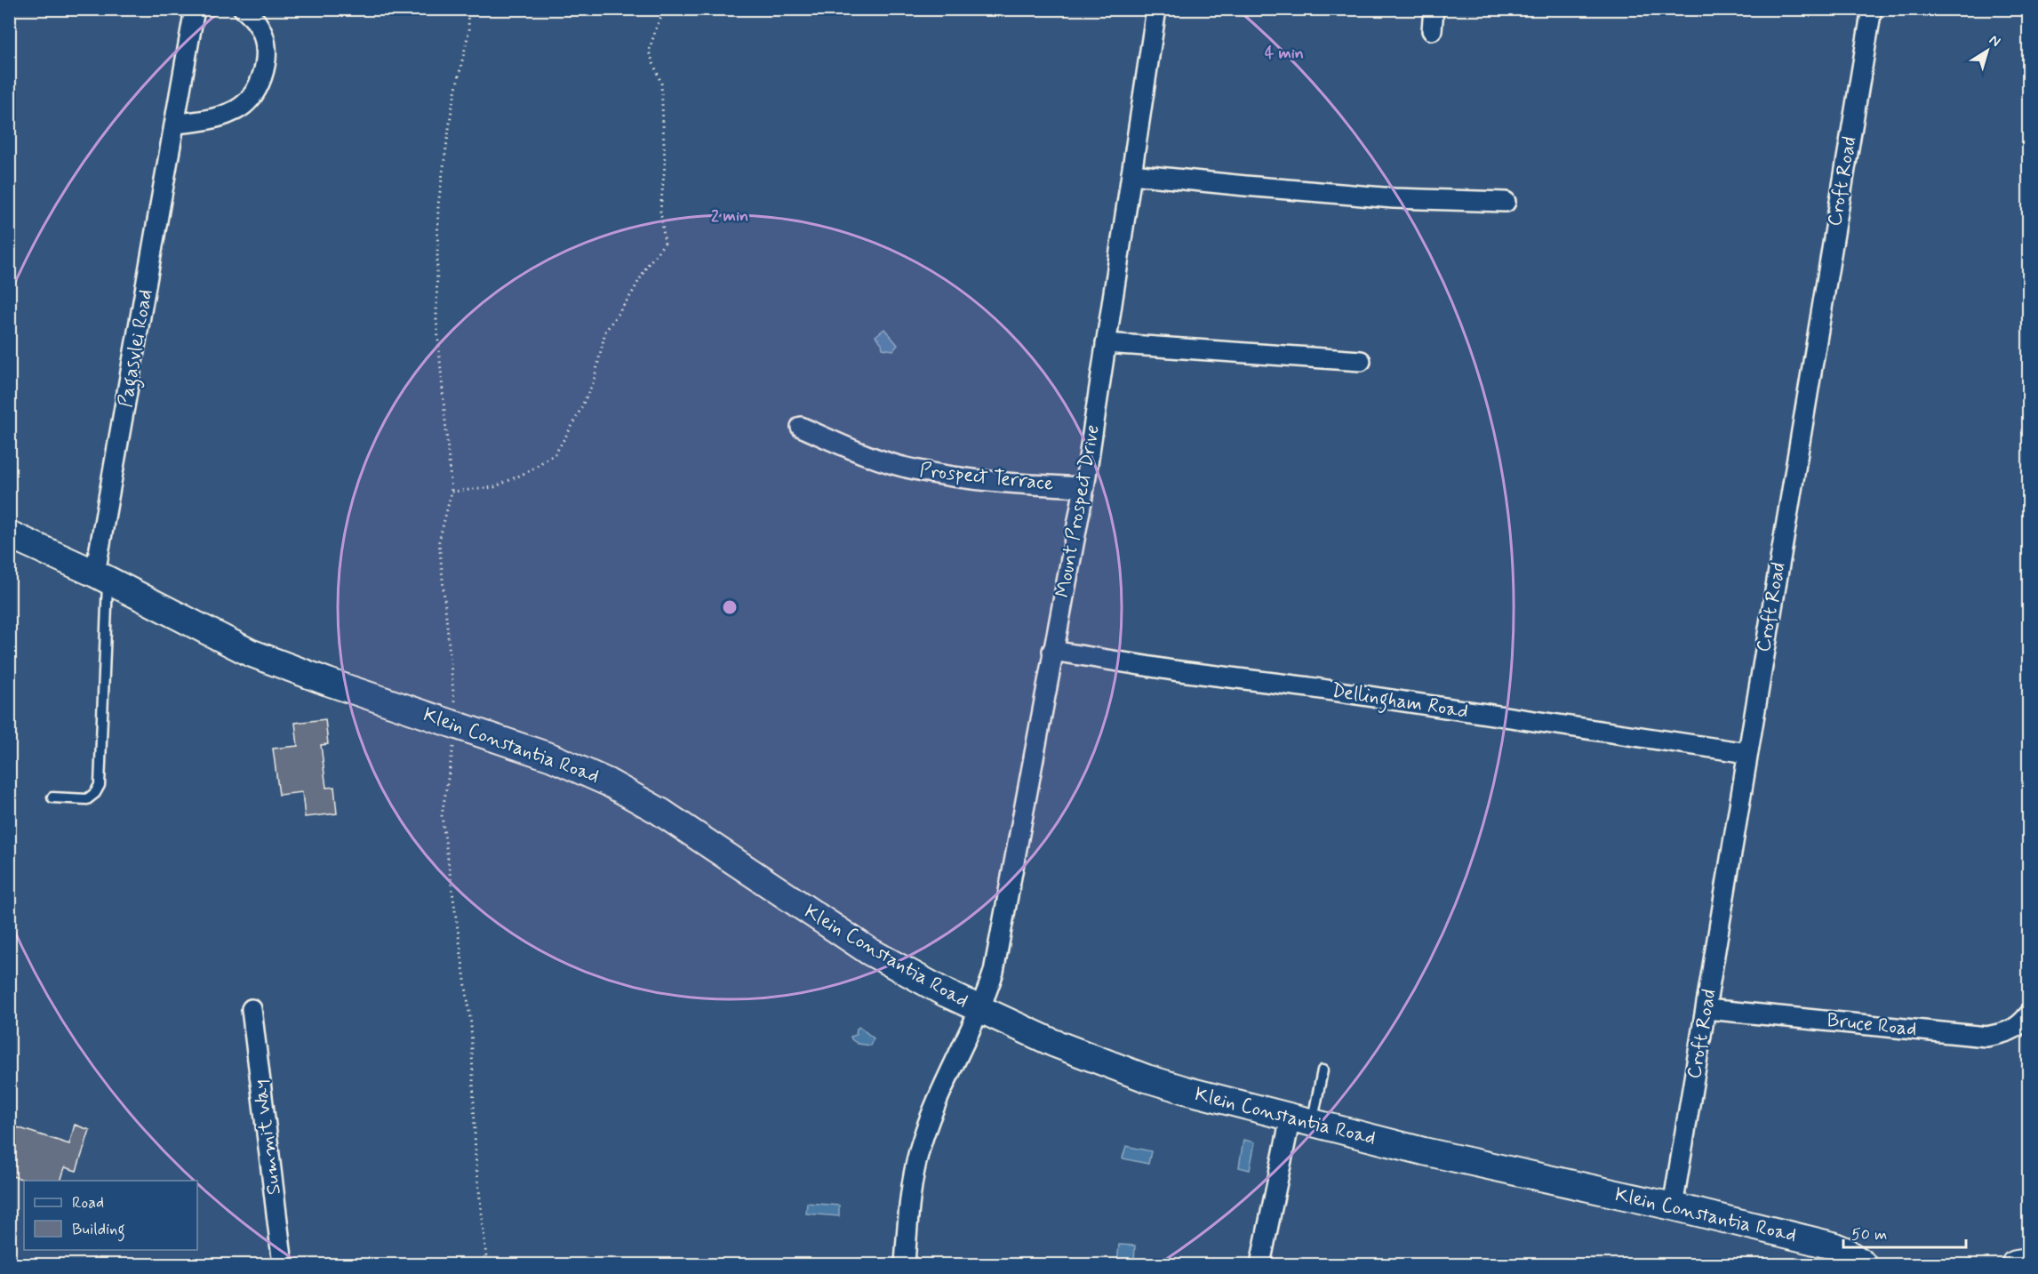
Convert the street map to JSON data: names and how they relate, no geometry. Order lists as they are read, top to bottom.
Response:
{
  "streets": {
    "street": [
      "Croft Road",
      "Pagasvlei Road",
      "Prospect Terrace",
      "Mount Prospect Drive",
      "Dellingham Road",
      "Klein Constantia Road",
      "Bruce Road",
      "Summit Way"
    ]
  },
  "crossings": [
    ["Croft Road", "Dellingham Road"],
    ["Croft Road", "Klein Constantia Road"],
    ["Croft Road", "Bruce Road"],
    ["Pagasvlei Road", "Klein Constantia Road"],
    ["Prospect Terrace", "Mount Prospect Drive"],
    ["Mount Prospect Drive", "Dellingham Road"],
    ["Mount Prospect Drive", "Klein Constantia Road"]
  ],
  "legend": ["Road", "Building"],
  "scale_bar": "50 m",
  "north": "top right",
  "rings": ["4 min", "2 min"]
}
